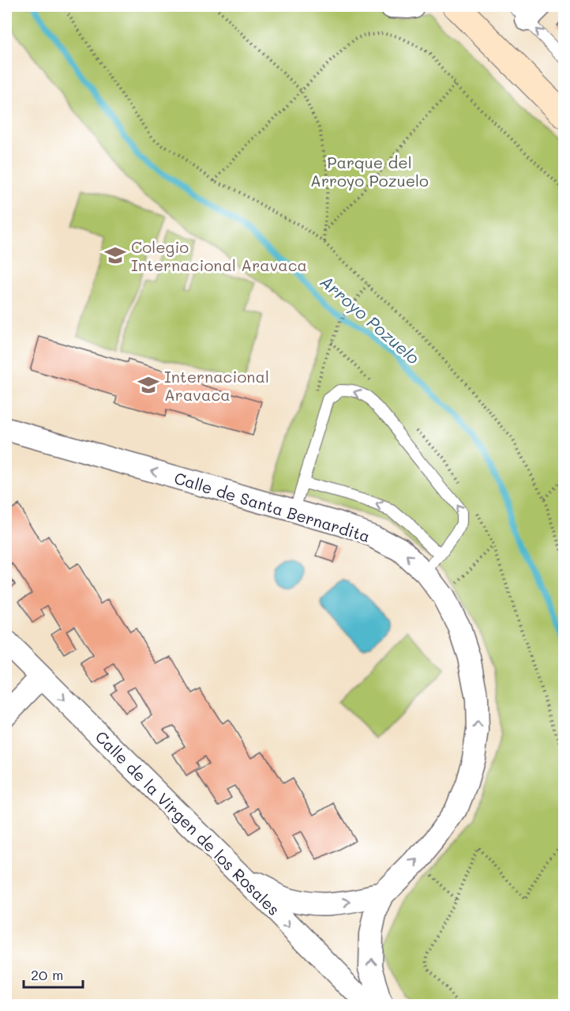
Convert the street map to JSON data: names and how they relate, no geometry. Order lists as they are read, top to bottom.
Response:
{
  "streets": {
    "street": ["Calle de Santa Bernardita", "Calle de la Virgen de los Rosales"]
  },
  "one_way": ["Calle de la Virgen de los Rosales"],
  "water": ["Arroyo Pozuelo"],
  "parks": ["Parque del Arroyo Pozuelo"],
  "places": {
    "school or university": ["Colegio Internacional Aravaca", "Internacional Aravaca"]
  },
  "scale_bar": "20 m"
}
